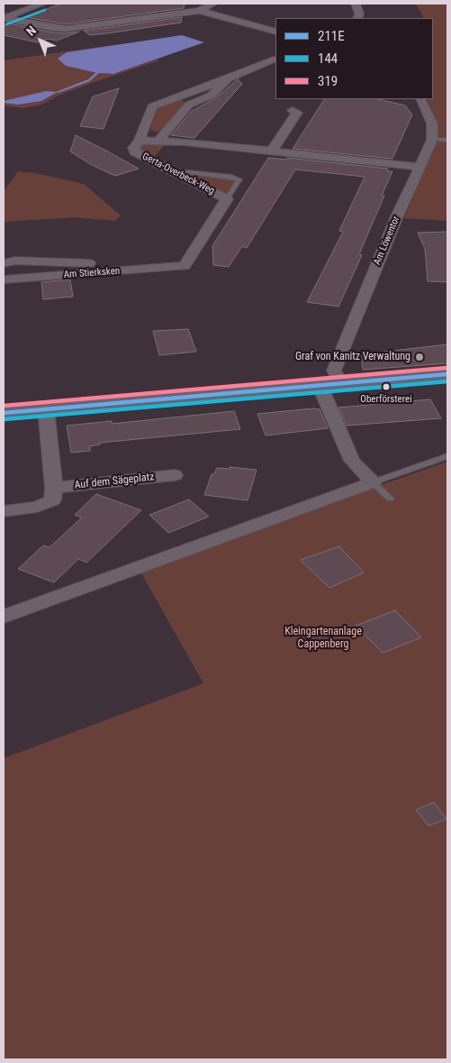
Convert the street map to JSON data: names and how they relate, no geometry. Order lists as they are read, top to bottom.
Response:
{
  "streets": {
    "street": [
      "Gerta-Overbeck-Weg",
      "Am Löwentor",
      "Am Stierksken",
      "Auf dem Sägeplatz"
    ]
  },
  "crossings": [
    ["Gerta-Overbeck-Weg", "Am Löwentor"],
    ["Gerta-Overbeck-Weg", "Am Stierksken"]
  ],
  "parks": ["Kleingartenanlage Cappenberg"],
  "places": ["Graf von Kanitz Verwaltung", "Oberförsterei"],
  "lines": ["transit line 144", "transit line 319", "transit line 211E"],
  "legend": ["211E", "144", "319"],
  "north": "top left"
}
